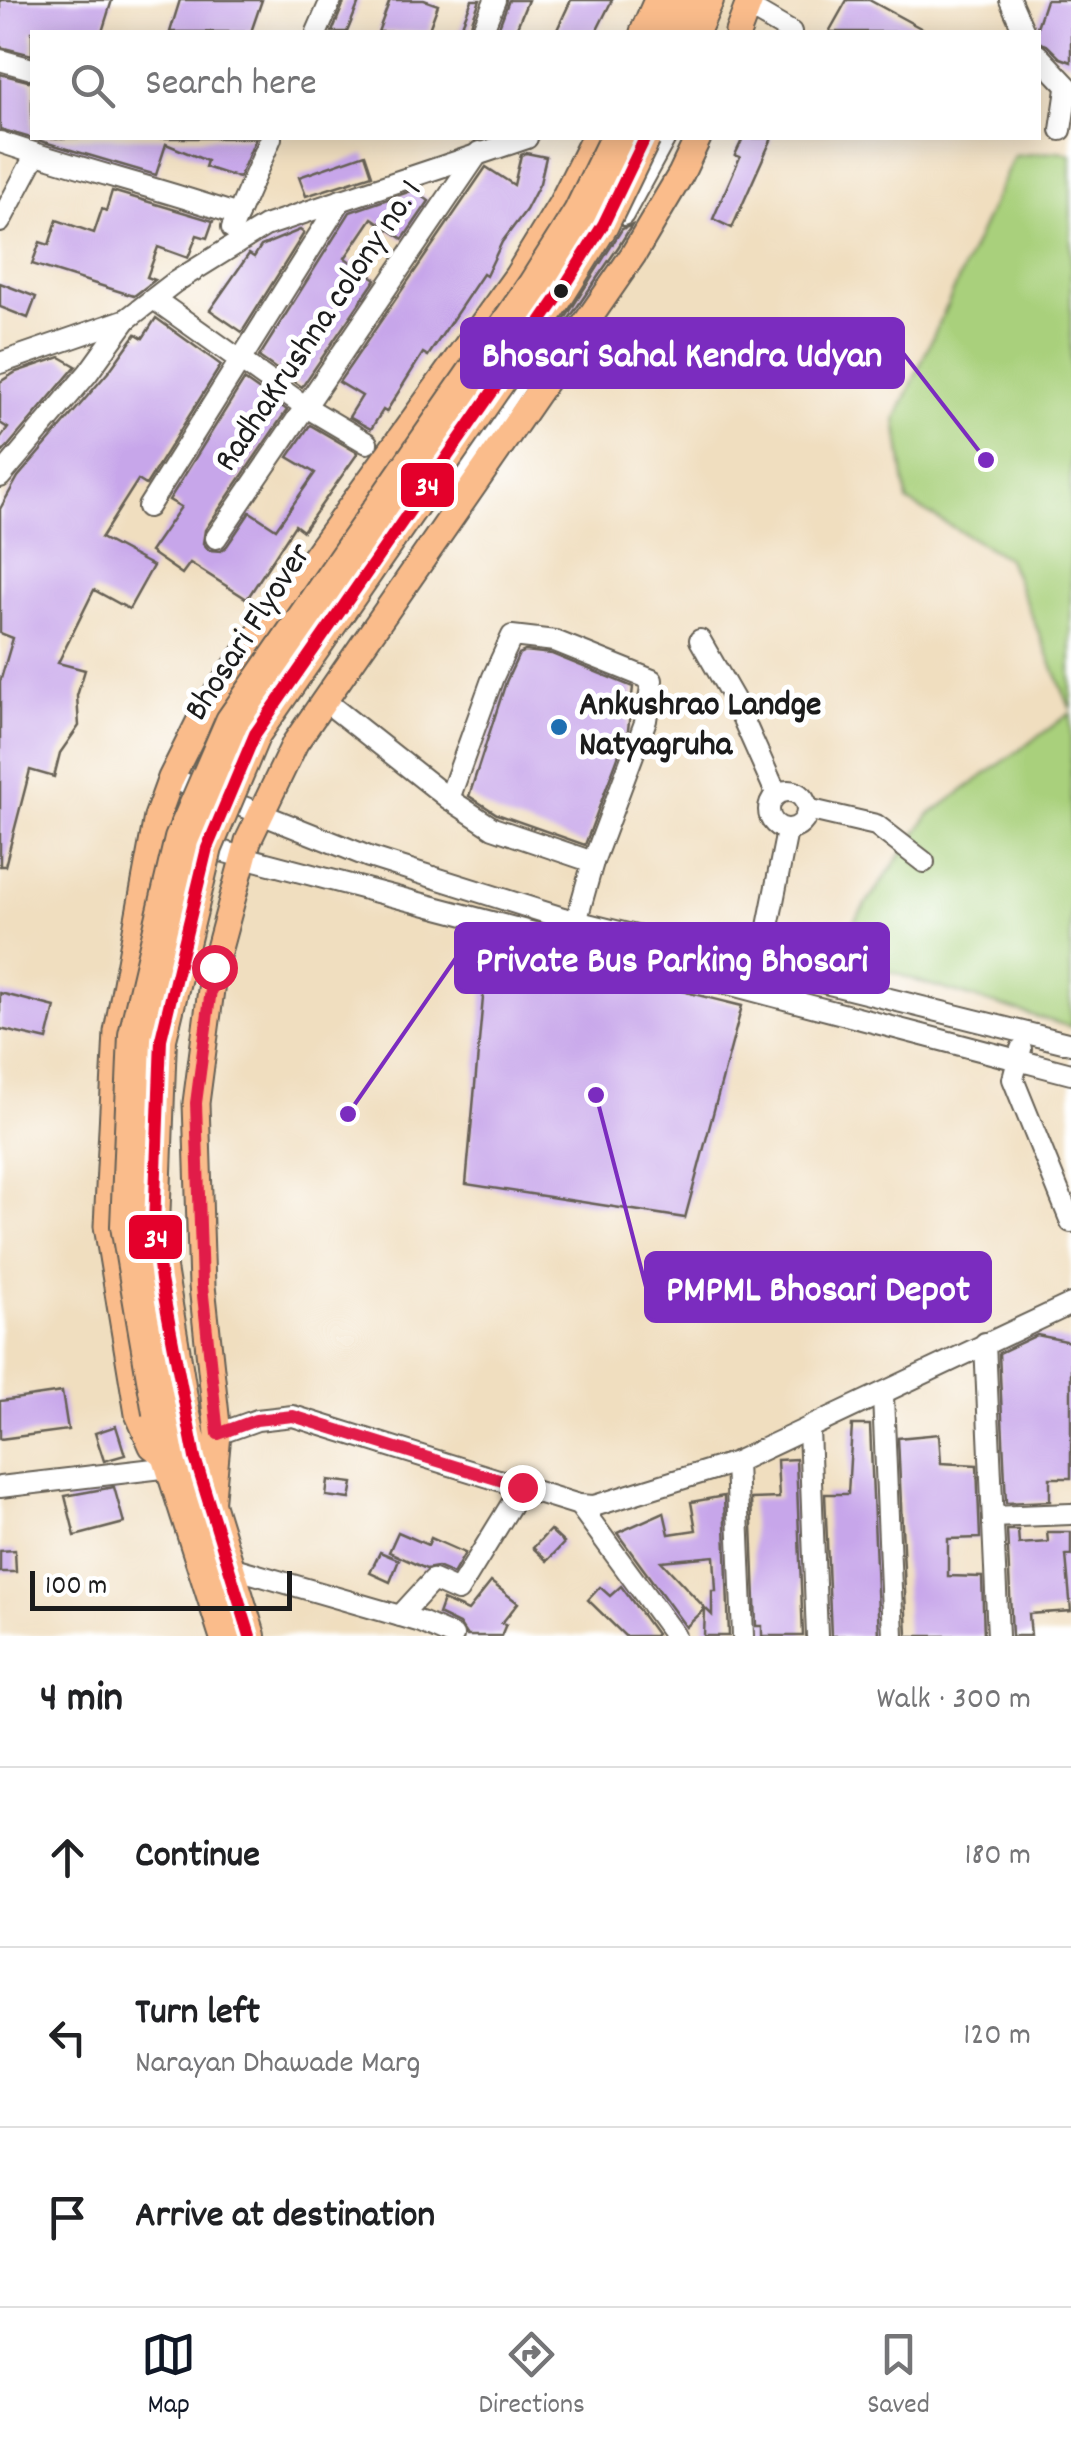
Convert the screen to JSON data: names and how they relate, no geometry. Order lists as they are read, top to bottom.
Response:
{
  "streets": {
    "highway": ["Bhosari Flyover"],
    "street": ["RadhaKrushna colony no. 1"]
  },
  "places": [
    "Bhosari Sahal Kendra Udyan",
    "Ankushrao Landge Natyagruha",
    "PMPML Bhosari Depot",
    "Private Bus Parking Bhosari"
  ],
  "lines": ["transit line 34"],
  "scale_bar": "100 m",
  "page": {
    "search": "Search here",
    "scale": "100 m",
    "heading": ["4 min", "Walk · 300 m"],
    "list": [
      ["Continue", "180 m"],
      ["Turn left", "Narayan Dhawade Marg", "120 m"],
      "Arrive at destination"
    ],
    "nav": ["Map", "Directions", "Saved"]
  }
}
